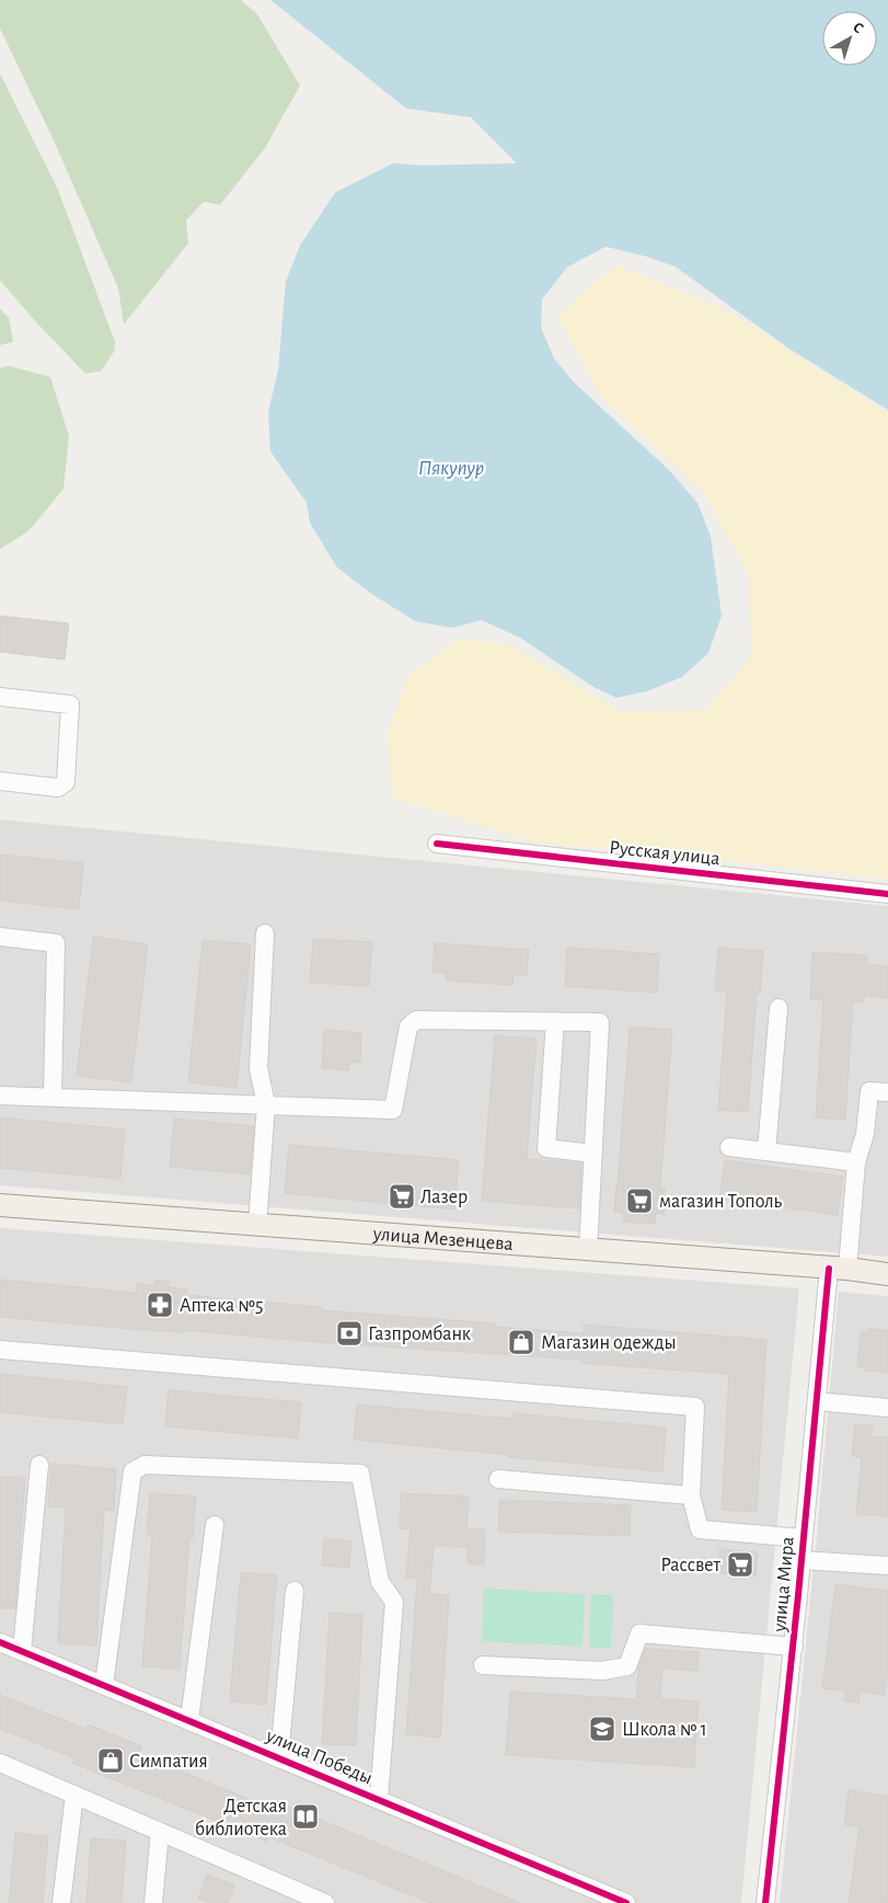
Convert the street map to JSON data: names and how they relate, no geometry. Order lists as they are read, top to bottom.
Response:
{
  "streets": {
    "main road": ["улица Мезенцева"],
    "street": ["Русская улица", "улица Мира", "улица Победы"]
  },
  "crossings": [
    ["улица Мезенцева", "улица Мира"]
  ],
  "water": ["Пякупур"],
  "places": {
    "supermarket": ["Лазер", "магазин Тополь", "Рассвет"],
    "pharmacy": ["Аптека №5"],
    "bank": ["Газпромбанк"],
    "shop": ["Магазин одежды", "Симпатия"],
    "school or university": ["Школа № 1"],
    "library": ["Детская библиотека"]
  },
  "north": "top right"
}
